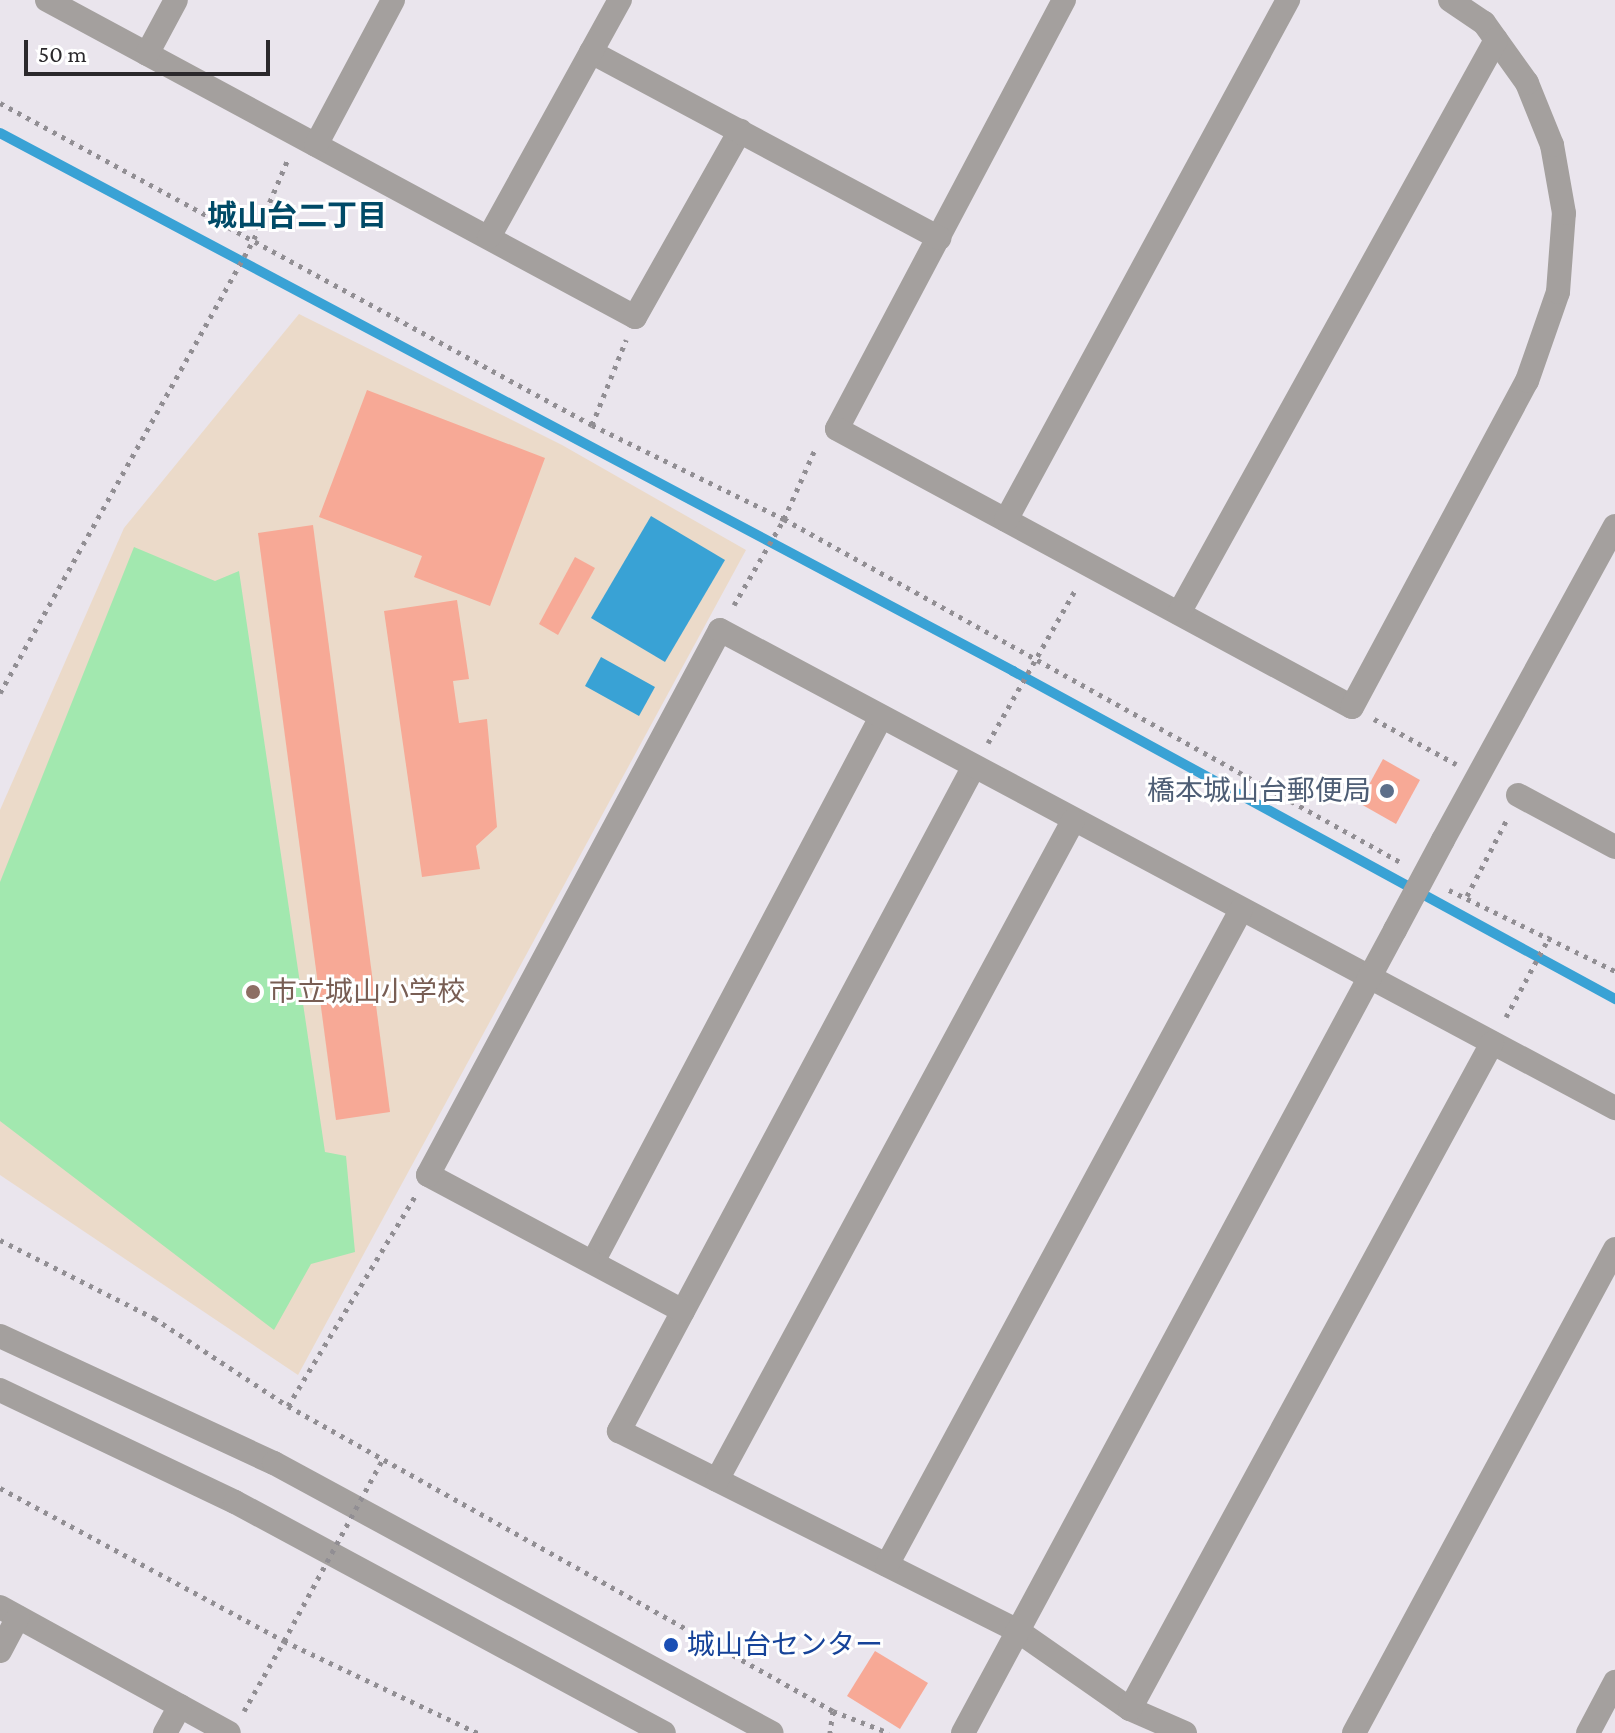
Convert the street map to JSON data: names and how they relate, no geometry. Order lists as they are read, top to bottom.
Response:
{
  "districts": ["城山台二丁目"],
  "places": ["橋本城山台郵便局", "市立城山小学校", "城山台センター"],
  "scale_bar": "50 m"
}
